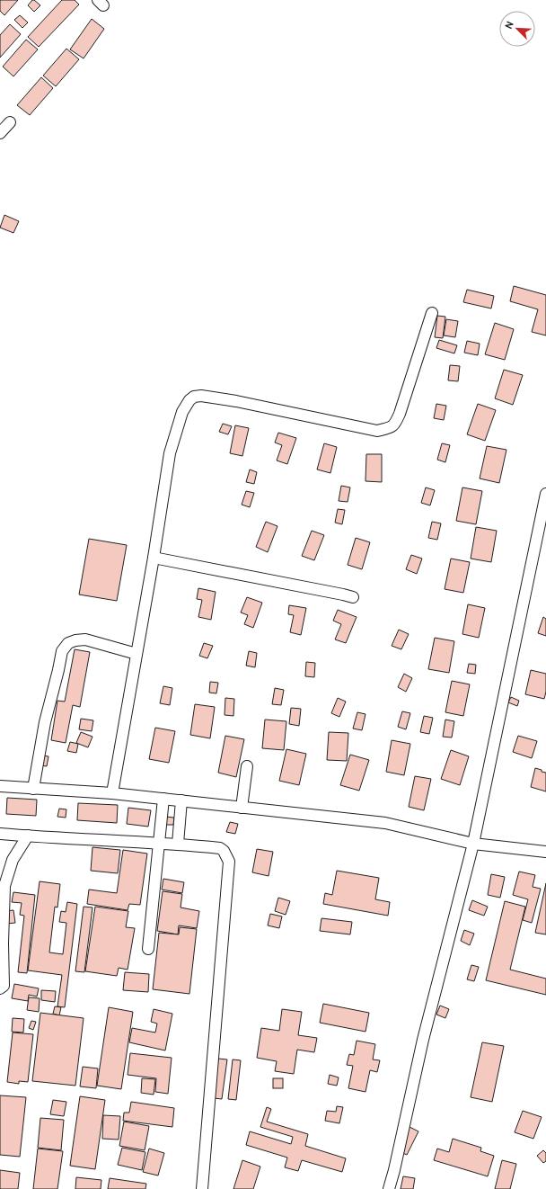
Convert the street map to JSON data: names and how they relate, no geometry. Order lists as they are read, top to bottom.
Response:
{
  "north": "top left"
}
